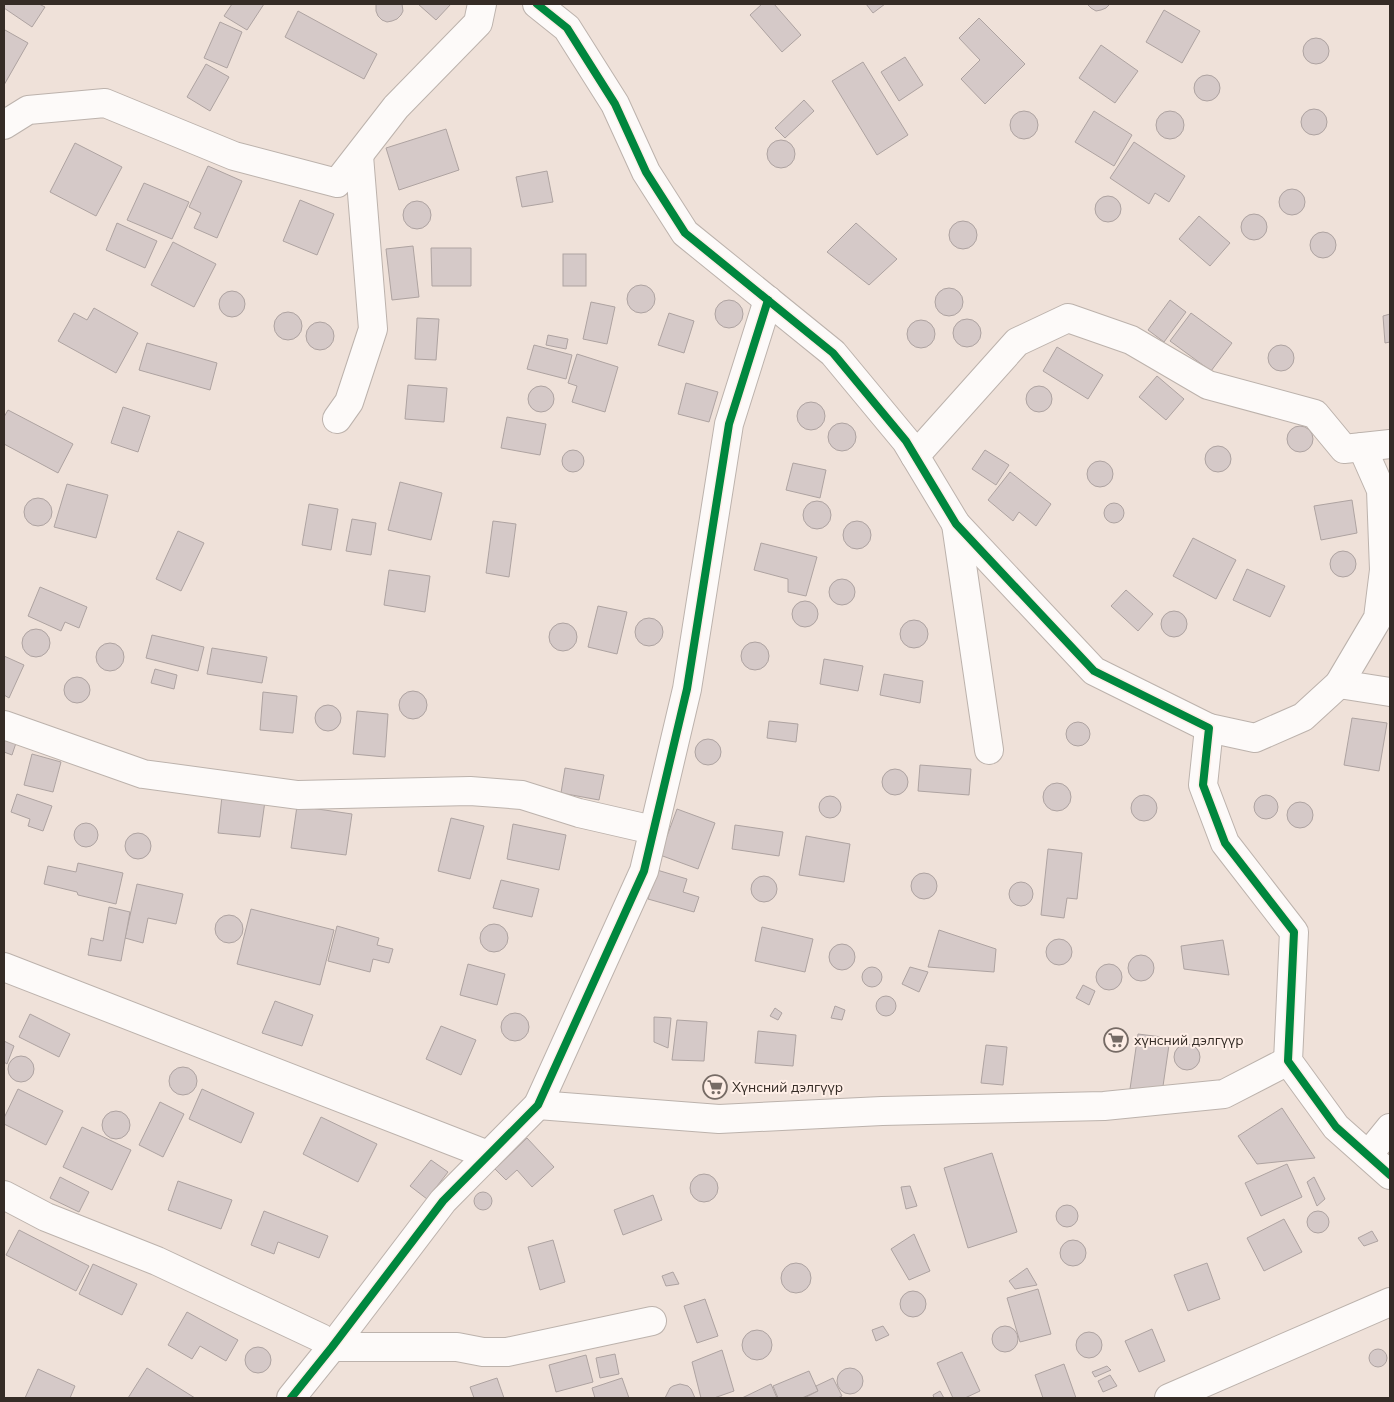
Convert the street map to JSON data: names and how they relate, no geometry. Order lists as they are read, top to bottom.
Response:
{
  "places": {
    "supermarket": ["хүнсний дэлгүүр", "Хүнсний дэлгүүр"]
  }
}
